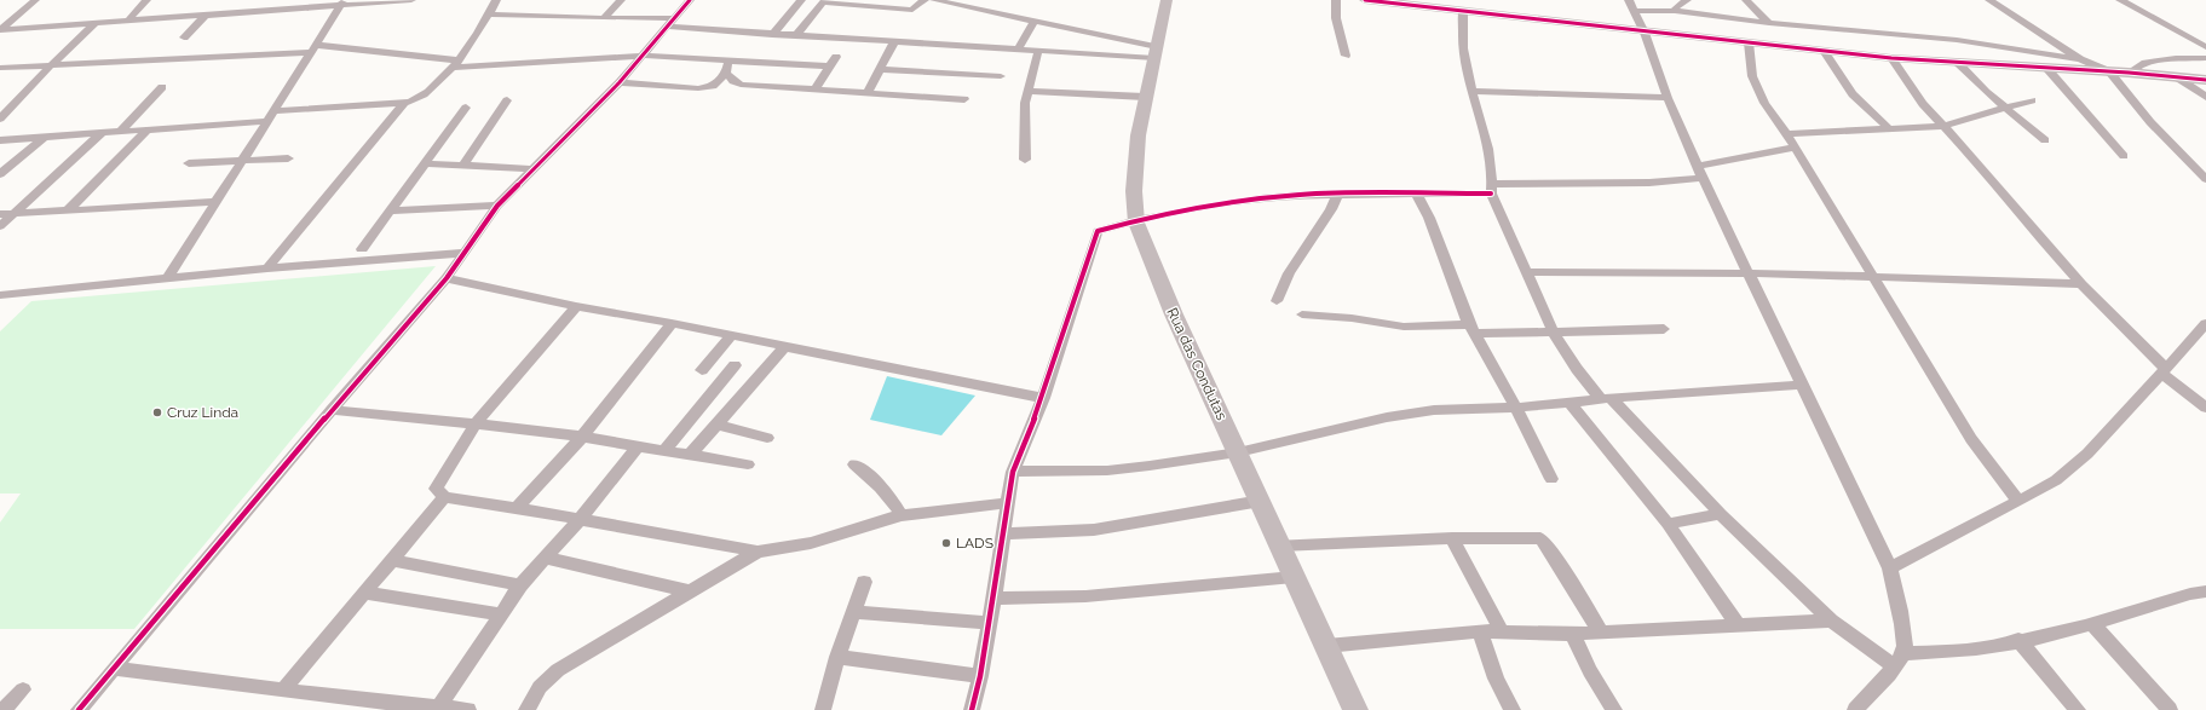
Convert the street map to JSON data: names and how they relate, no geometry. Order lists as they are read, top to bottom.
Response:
{
  "streets": {
    "street": ["Rua das Condutas"]
  },
  "places": ["Cruz Linda", "LADS"]
}
